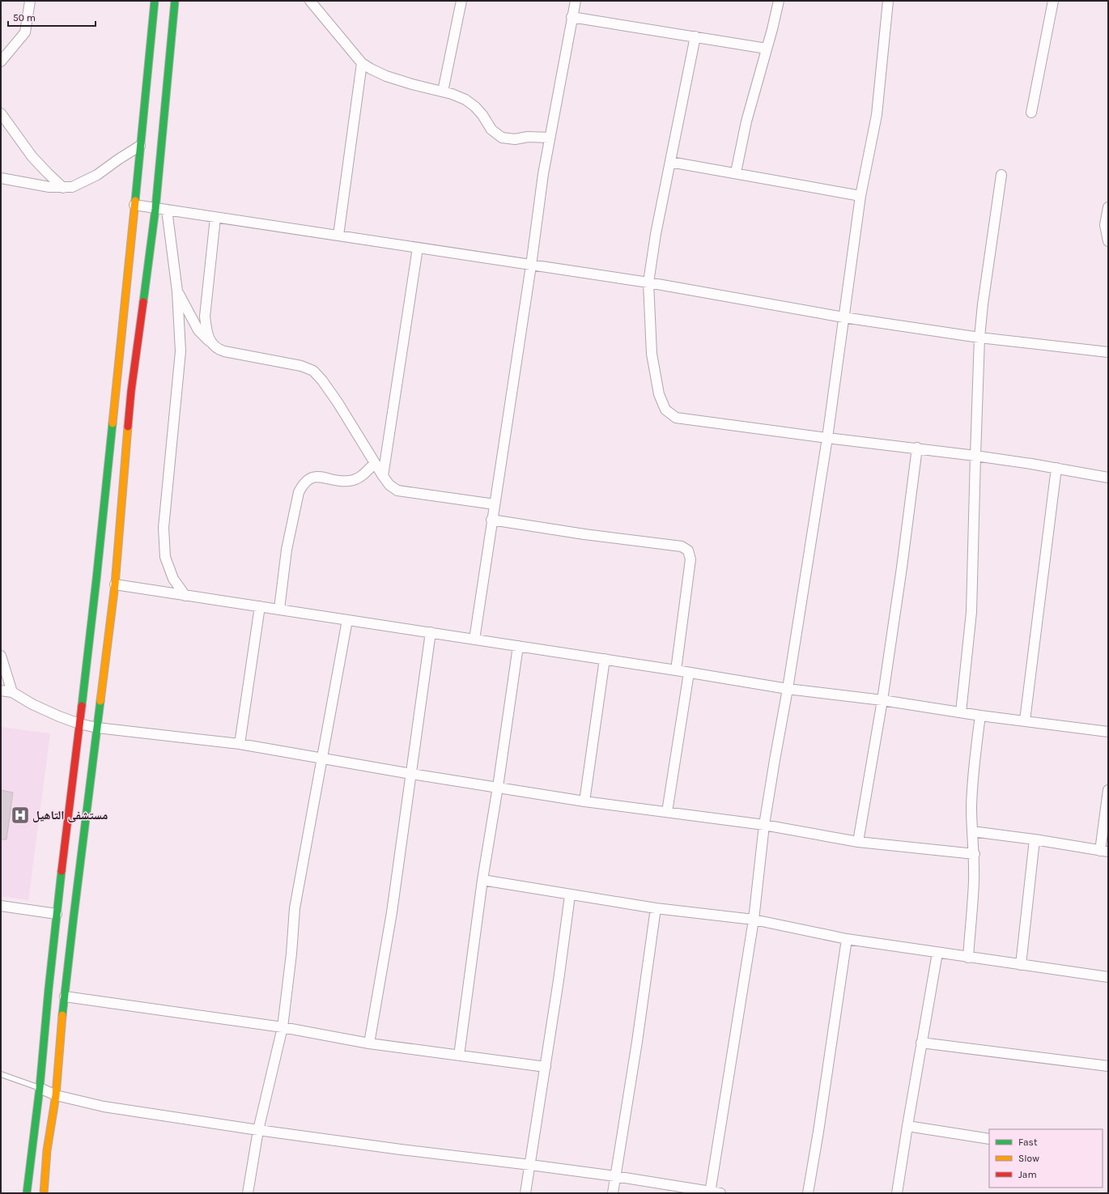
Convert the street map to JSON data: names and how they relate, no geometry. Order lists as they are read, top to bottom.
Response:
{
  "places": {
    "hospital": ["مستشفى التاهيل"]
  },
  "legend": ["Fast", "Slow", "Jam"],
  "scale_bar": "50 m"
}
